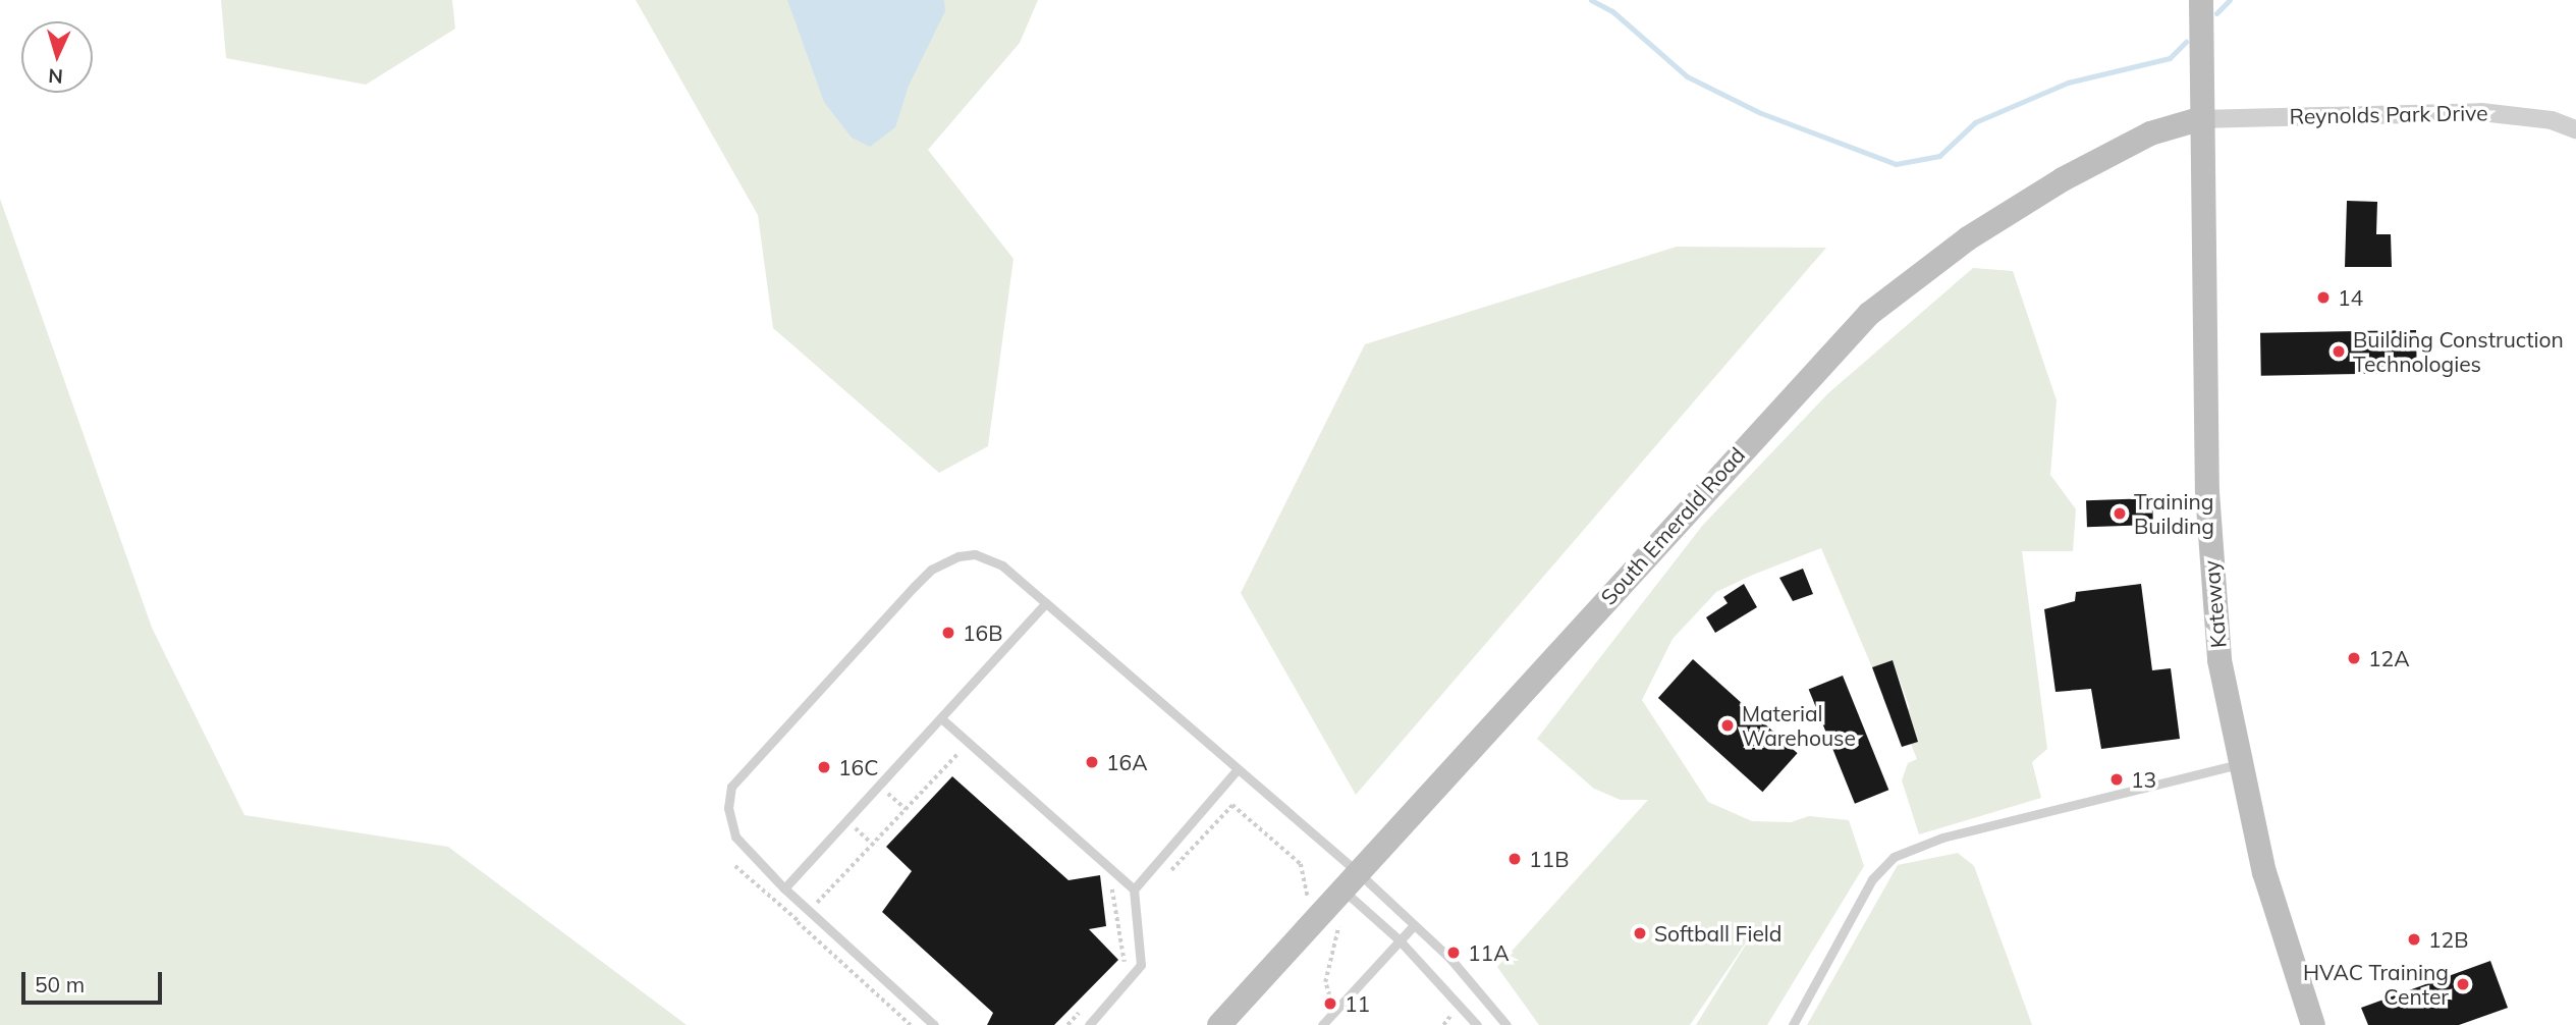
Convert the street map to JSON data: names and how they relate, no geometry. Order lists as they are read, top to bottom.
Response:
{
  "streets": {
    "street": ["Reynolds Park Drive", "South Emerald Road", "Kateway"]
  },
  "crossings": [
    ["Reynolds Park Drive", "South Emerald Road"],
    ["Reynolds Park Drive", "Kateway"],
    ["South Emerald Road", "Kateway"]
  ],
  "places": [
    "14",
    "Building Construction Technologies",
    "Training Building",
    "16B",
    "12A",
    "Material Warehouse",
    "16A",
    "16C",
    "13",
    "11B",
    "Softball Field",
    "12B",
    "11A",
    "HVAC Training Center",
    "11"
  ],
  "scale_bar": "50 m",
  "north": "bottom"
}
